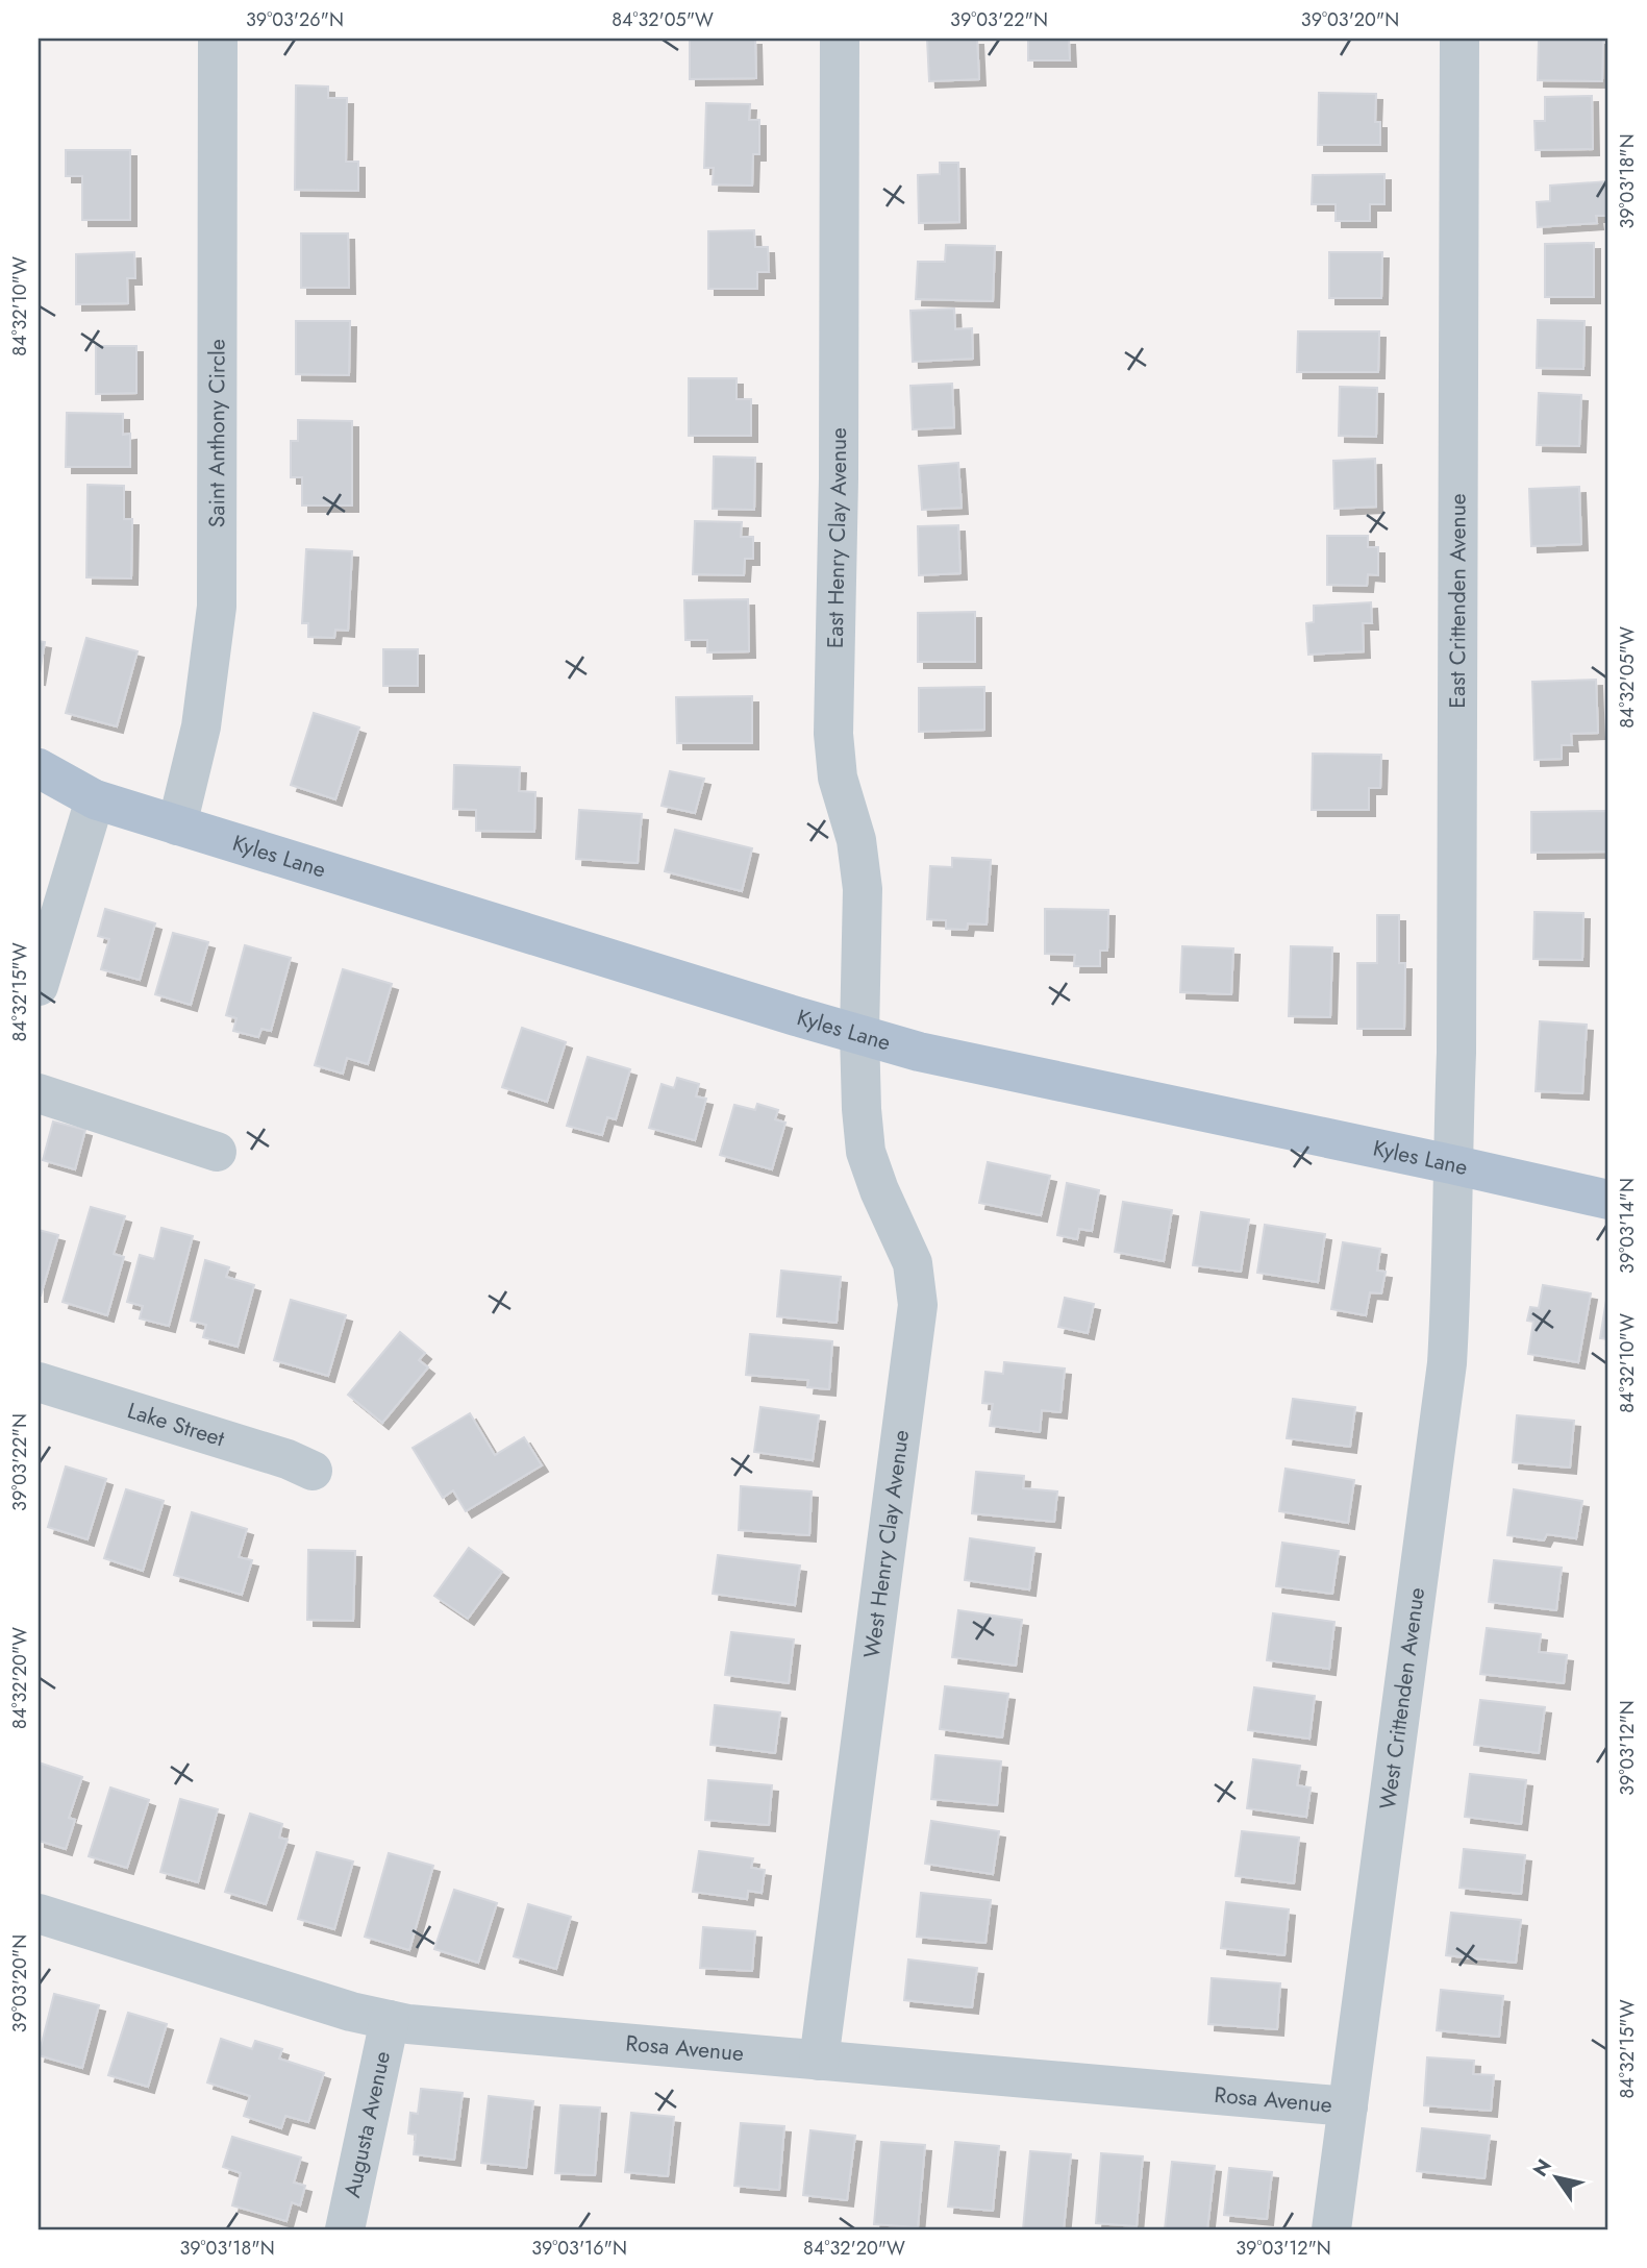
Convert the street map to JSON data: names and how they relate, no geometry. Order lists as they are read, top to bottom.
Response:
{
  "streets": {
    "main road": ["Kyles Lane"],
    "street": [
      "Saint Anthony Circle",
      "East Henry Clay Avenue",
      "East Crittenden Avenue",
      "Lake Street",
      "West Henry Clay Avenue",
      "West Crittenden Avenue",
      "Rosa Avenue",
      "Augusta Avenue"
    ]
  },
  "crossings": [
    ["Saint Anthony Circle", "Kyles Lane"],
    ["East Henry Clay Avenue", "Kyles Lane"],
    ["East Henry Clay Avenue", "West Henry Clay Avenue"],
    ["East Crittenden Avenue", "Kyles Lane"],
    ["East Crittenden Avenue", "West Crittenden Avenue"],
    ["Kyles Lane", "West Henry Clay Avenue"],
    ["Kyles Lane", "West Crittenden Avenue"],
    ["West Henry Clay Avenue", "Rosa Avenue"],
    ["West Crittenden Avenue", "Rosa Avenue"],
    ["Rosa Avenue", "Augusta Avenue"]
  ],
  "north": "top left",
  "coordinates": [
    "39°03'26\"N",
    "84°32'05\"W",
    "39°03'22\"N",
    "39°03'20\"N",
    "39°03'18\"N",
    "84°32'10\"W",
    "84°32'15\"W",
    "39°03'14\"N",
    "84°32'20\"W",
    "39°03'12\"N",
    "39°03'16\"N"
  ]
}
